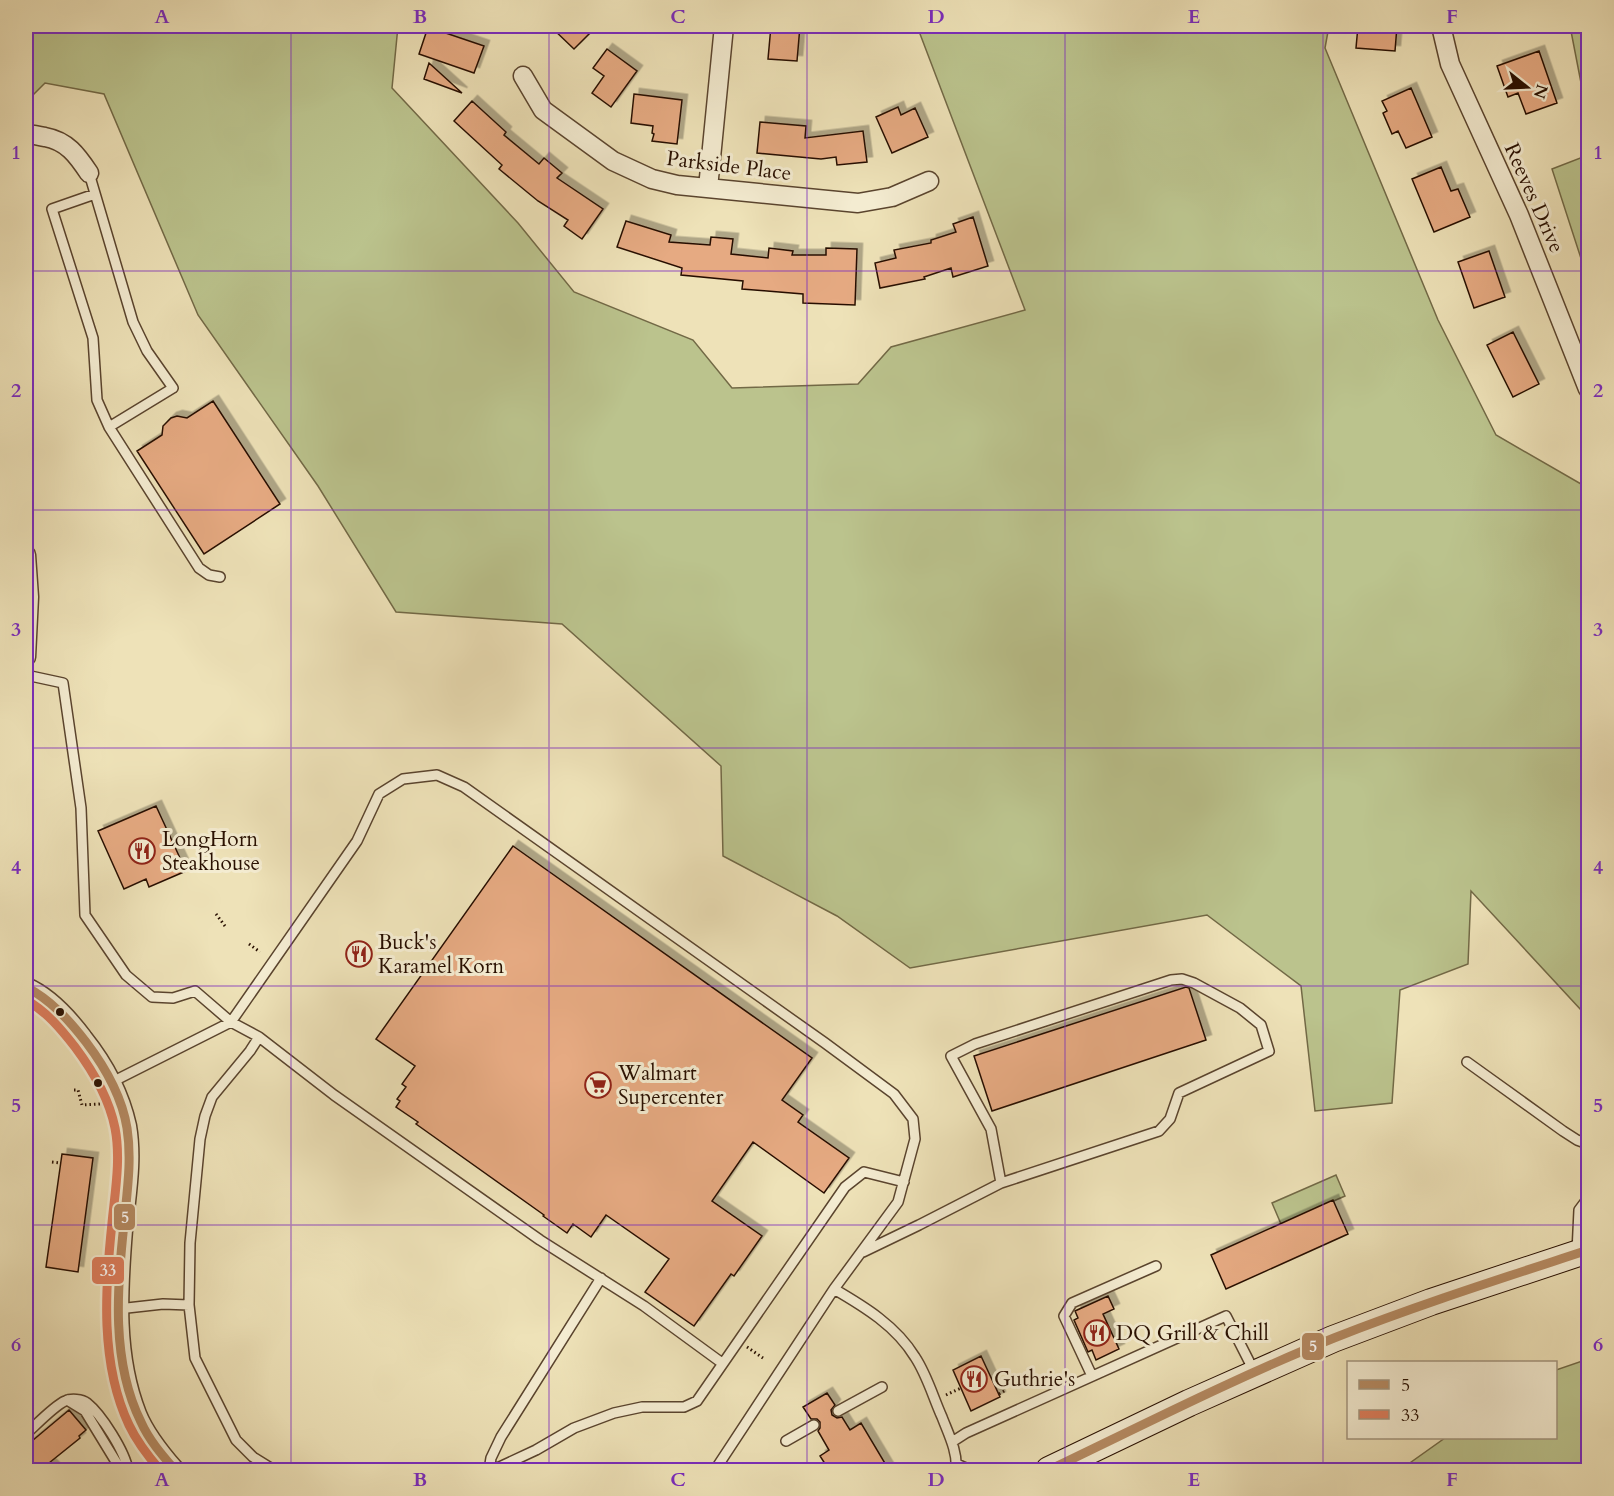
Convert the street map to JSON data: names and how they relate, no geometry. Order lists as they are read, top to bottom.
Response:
{
  "streets": {
    "street": ["Parkside Place", "Reeves Drive"]
  },
  "places": {
    "restaurant": [
      "LongHorn Steakhouse",
      "Buck's Karamel Korn",
      "DQ Grill & Chill",
      "Guthrie's"
    ],
    "supermarket": ["Walmart Supercenter"]
  },
  "lines": ["transit line 5", "transit line 33"],
  "legend": ["5", "33"],
  "north": "right",
  "grid": {
    "columns": [
      "A",
      "B",
      "C",
      "D",
      "E",
      "F"
    ],
    "rows": [
      "1",
      "2",
      "3",
      "4",
      "5",
      "6"
    ]
  }
}
